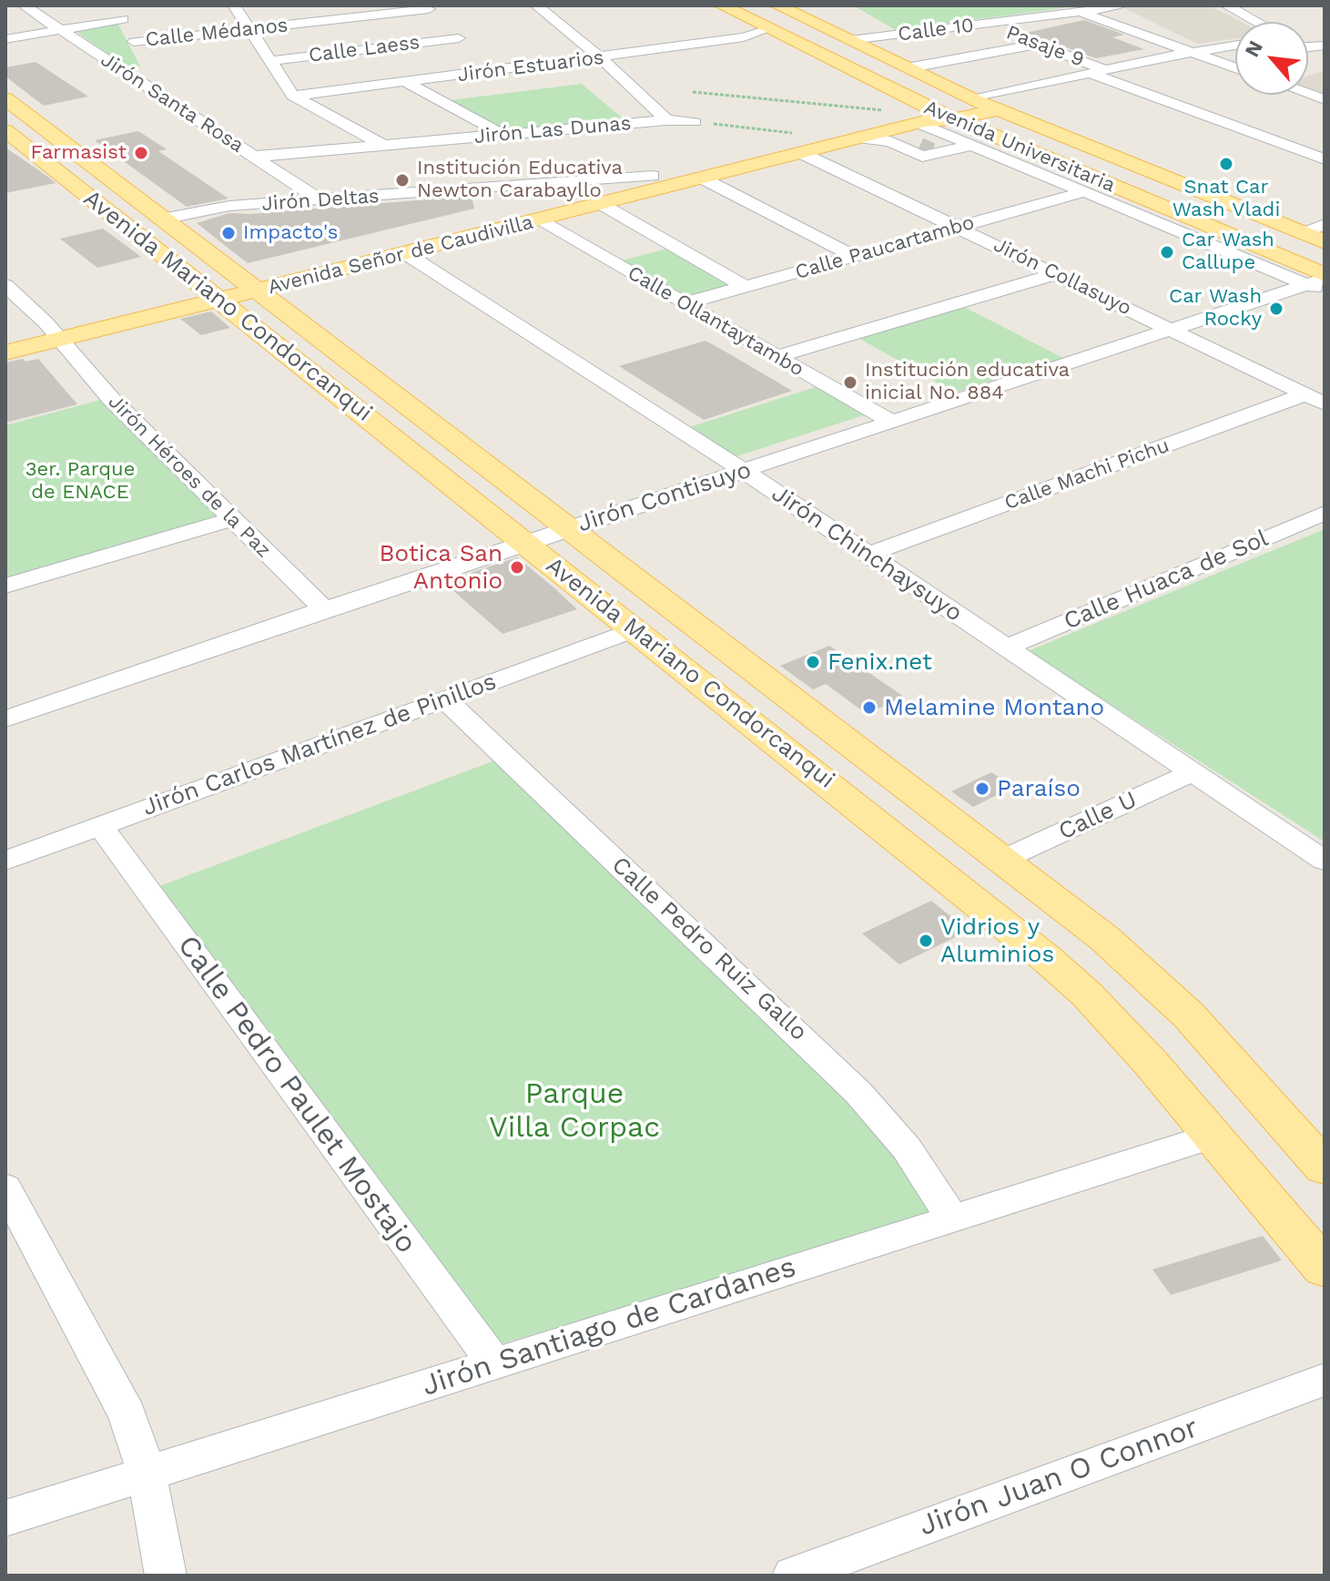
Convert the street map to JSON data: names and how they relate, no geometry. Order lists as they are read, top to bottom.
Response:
{
  "streets": {
    "main road": ["Avenida Universitaria", "Avenida Señor de Caudivilla", "Avenida Mariano Condorcanqui"],
    "street": [
      "Calle 10",
      "Calle Médanos",
      "Pasaje 9",
      "Calle Laess",
      "Jirón Estuarios",
      "Jirón Santa Rosa",
      "Jirón Las Dunas",
      "Jirón Deltas",
      "Calle Paucartambo",
      "Jirón Collasuyo",
      "Calle Ollantaytambo",
      "Calle Machi Pichu",
      "Jirón Héroes de la Paz",
      "Jirón Contisuyo",
      "Jirón Chinchaysuyo",
      "Calle Huaca de Sol",
      "Jirón Carlos Martínez de Pinillos",
      "Calle U",
      "Calle Pedro Ruiz Gallo",
      "Calle Pedro Paulet Mostajo",
      "Jirón Santiago de Cardanes",
      "Jirón Juan O Connor"
    ]
  },
  "crossings": [
    ["Calle 10", "Pasaje 9"],
    ["Calle 10", "Avenida Universitaria"],
    ["Calle Médanos", "Calle Laess"],
    ["Pasaje 9", "Avenida Señor de Caudivilla"],
    ["Jirón Estuarios", "Avenida Universitaria"],
    ["Jirón Santa Rosa", "Jirón Las Dunas"],
    ["Jirón Santa Rosa", "Jirón Deltas"],
    ["Avenida Universitaria", "Calle Paucartambo"],
    ["Avenida Universitaria", "Avenida Señor de Caudivilla"],
    ["Avenida Universitaria", "Jirón Contisuyo"],
    ["Jirón Deltas", "Avenida Señor de Caudivilla"],
    ["Jirón Deltas", "Avenida Mariano Condorcanqui"],
    ["Calle Paucartambo", "Jirón Collasuyo"],
    ["Calle Paucartambo", "Calle Ollantaytambo"],
    ["Avenida Señor de Caudivilla", "Jirón Collasuyo"],
    ["Avenida Señor de Caudivilla", "Avenida Mariano Condorcanqui"],
    ["Avenida Señor de Caudivilla", "Calle Ollantaytambo"],
    ["Avenida Señor de Caudivilla", "Jirón Héroes de la Paz"],
    ["Avenida Señor de Caudivilla", "Jirón Chinchaysuyo"],
    ["Jirón Collasuyo", "Calle Machi Pichu"],
    ["Jirón Collasuyo", "Jirón Contisuyo"],
    ["Avenida Mariano Condorcanqui", "Jirón Contisuyo"],
    ["Avenida Mariano Condorcanqui", "Jirón Carlos Martínez de Pinillos"],
    ["Avenida Mariano Condorcanqui", "Calle U"],
    ["Avenida Mariano Condorcanqui", "Jirón Santiago de Cardanes"],
    ["Calle Ollantaytambo", "Jirón Contisuyo"],
    ["Calle Machi Pichu", "Jirón Chinchaysuyo"],
    ["Jirón Héroes de la Paz", "Jirón Contisuyo"],
    ["Jirón Contisuyo", "Jirón Chinchaysuyo"],
    ["Jirón Chinchaysuyo", "Calle Huaca de Sol"],
    ["Jirón Chinchaysuyo", "Calle U"],
    ["Jirón Carlos Martínez de Pinillos", "Calle Pedro Ruiz Gallo"],
    ["Jirón Carlos Martínez de Pinillos", "Calle Pedro Paulet Mostajo"],
    ["Calle Pedro Ruiz Gallo", "Jirón Santiago de Cardanes"],
    ["Calle Pedro Paulet Mostajo", "Jirón Santiago de Cardanes"]
  ],
  "parks": ["3er. Parque de ENACE", "Parque Villa Corpac"],
  "places": [
    "Farmasist",
    "Snat Car Wash Vladi",
    "Institución Educativa Newton Carabayllo",
    "Impacto's",
    "Car Wash Callupe",
    "Car Wash Rocky",
    "Institución educativa inicial No. 884",
    "Botica San Antonio",
    "Fenix.net",
    "Melamine Montano",
    "Paraíso",
    "Vidrios y Aluminios"
  ],
  "north": "top left"
}
